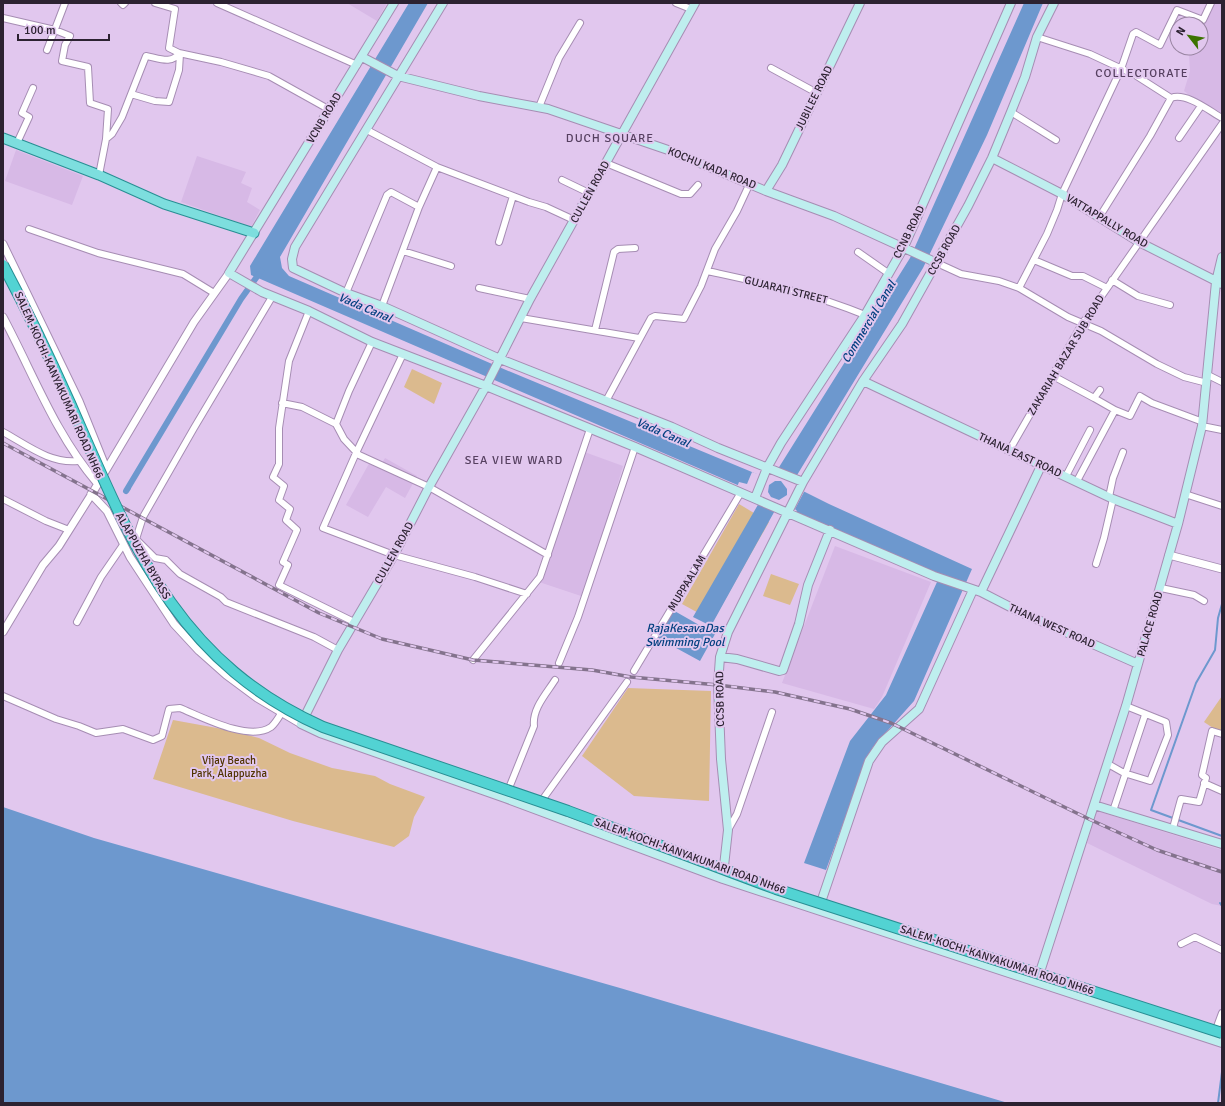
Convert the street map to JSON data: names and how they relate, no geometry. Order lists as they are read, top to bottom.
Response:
{
  "streets": {
    "highway": ["SALEM-KOCHI-KANYAKUMARI ROAD NH66", "ALAPPUZHA BYPASS"],
    "main road": [
      "JUBILEE ROAD",
      "VCNB ROAD",
      "KOCHU KADA ROAD",
      "CULLEN ROAD",
      "VATTAPPALLY ROAD",
      "CCNB ROAD",
      "CCSB ROAD",
      "THANA EAST ROAD",
      "PALACE ROAD",
      "THANA WEST ROAD"
    ],
    "street": ["GUJARATI STREET", "ZAKARIAH BAZAR SUB ROAD", "MUPPAALAM"]
  },
  "crossings": [
    ["JUBILEE ROAD", "KOCHU KADA ROAD"],
    ["VCNB ROAD", "KOCHU KADA ROAD"],
    ["KOCHU KADA ROAD", "CULLEN ROAD"],
    ["KOCHU KADA ROAD", "CCNB ROAD"],
    ["KOCHU KADA ROAD", "CCSB ROAD"],
    ["VATTAPPALLY ROAD", "CCSB ROAD"],
    ["VATTAPPALLY ROAD", "ZAKARIAH BAZAR SUB ROAD"],
    ["VATTAPPALLY ROAD", "PALACE ROAD"],
    ["CCNB ROAD", "GUJARATI STREET"],
    ["CCSB ROAD", "THANA EAST ROAD"],
    ["ZAKARIAH BAZAR SUB ROAD", "THANA EAST ROAD"],
    ["SALEM-KOCHI-KANYAKUMARI ROAD NH66", "ALAPPUZHA BYPASS"],
    ["THANA EAST ROAD", "PALACE ROAD"],
    ["PALACE ROAD", "THANA WEST ROAD"]
  ],
  "districts": ["COLLECTORATE", "DUCH SQUARE", "SEA VIEW WARD"],
  "water": ["Vada Canal", "Commercial Canal", "RajaKesavaDas Swimming Pool"],
  "parks": ["Vijay Beach Park, Alappuzha"],
  "scale_bar": "100 m",
  "north": "top left"
}
